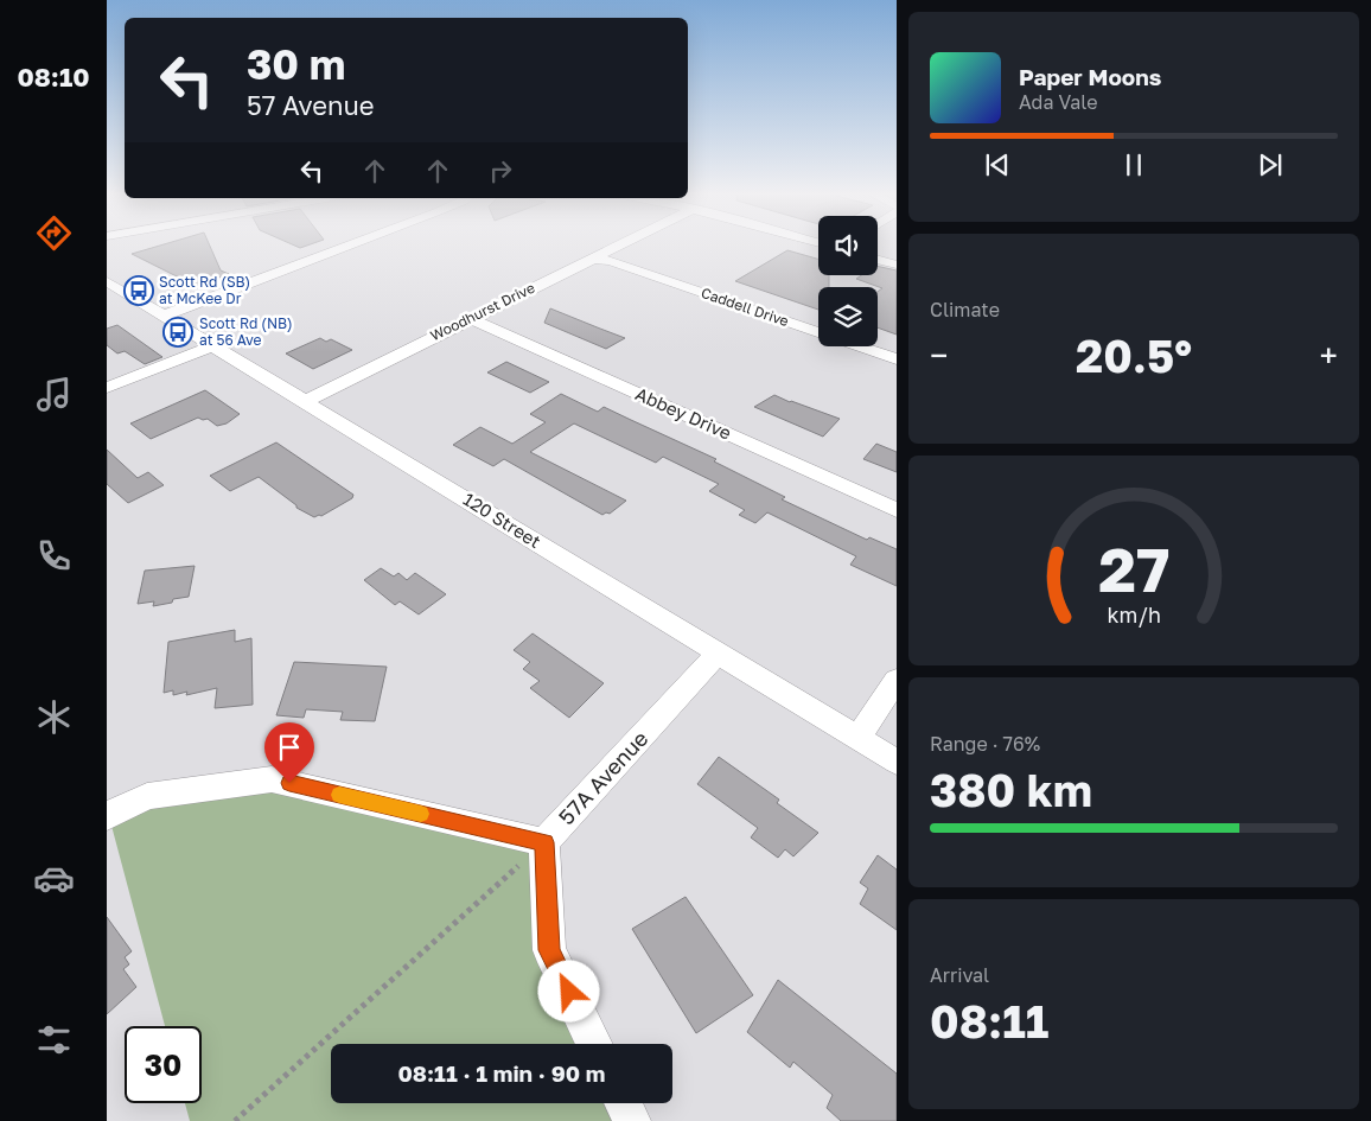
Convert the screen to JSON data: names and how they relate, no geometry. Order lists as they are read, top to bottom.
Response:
{
  "streets": {
    "street": [
      "Caddell Drive",
      "Woodhurst Drive",
      "Abbey Drive",
      "120 Street",
      "57A Avenue"
    ]
  },
  "crossings": [
    ["Caddell Drive", "Woodhurst Drive"],
    ["Woodhurst Drive", "Abbey Drive"],
    ["Woodhurst Drive", "120 Street"],
    ["120 Street", "57A Avenue"]
  ],
  "places": {
    "bus stop": ["Scott Rd (SB) at McKee Dr", "Scott Rd (NB) at 56 Ave"]
  },
  "page": {
    "tabs": "08:10",
    "turn": ["30 m", "57 Avenue"],
    "song": ["Paper Moons", "Ada Vale"],
    "tile": [
      "Climate",
      ["Range · 76%", "380 km"],
      ["Arrival", "08:11"]
    ],
    "heat": ["−", "20.5°", "+"],
    "limit": "30",
    "trip": "08:11 · 1 min · 90 m",
    "gauge": ["27", "km/h"]
  }
}
